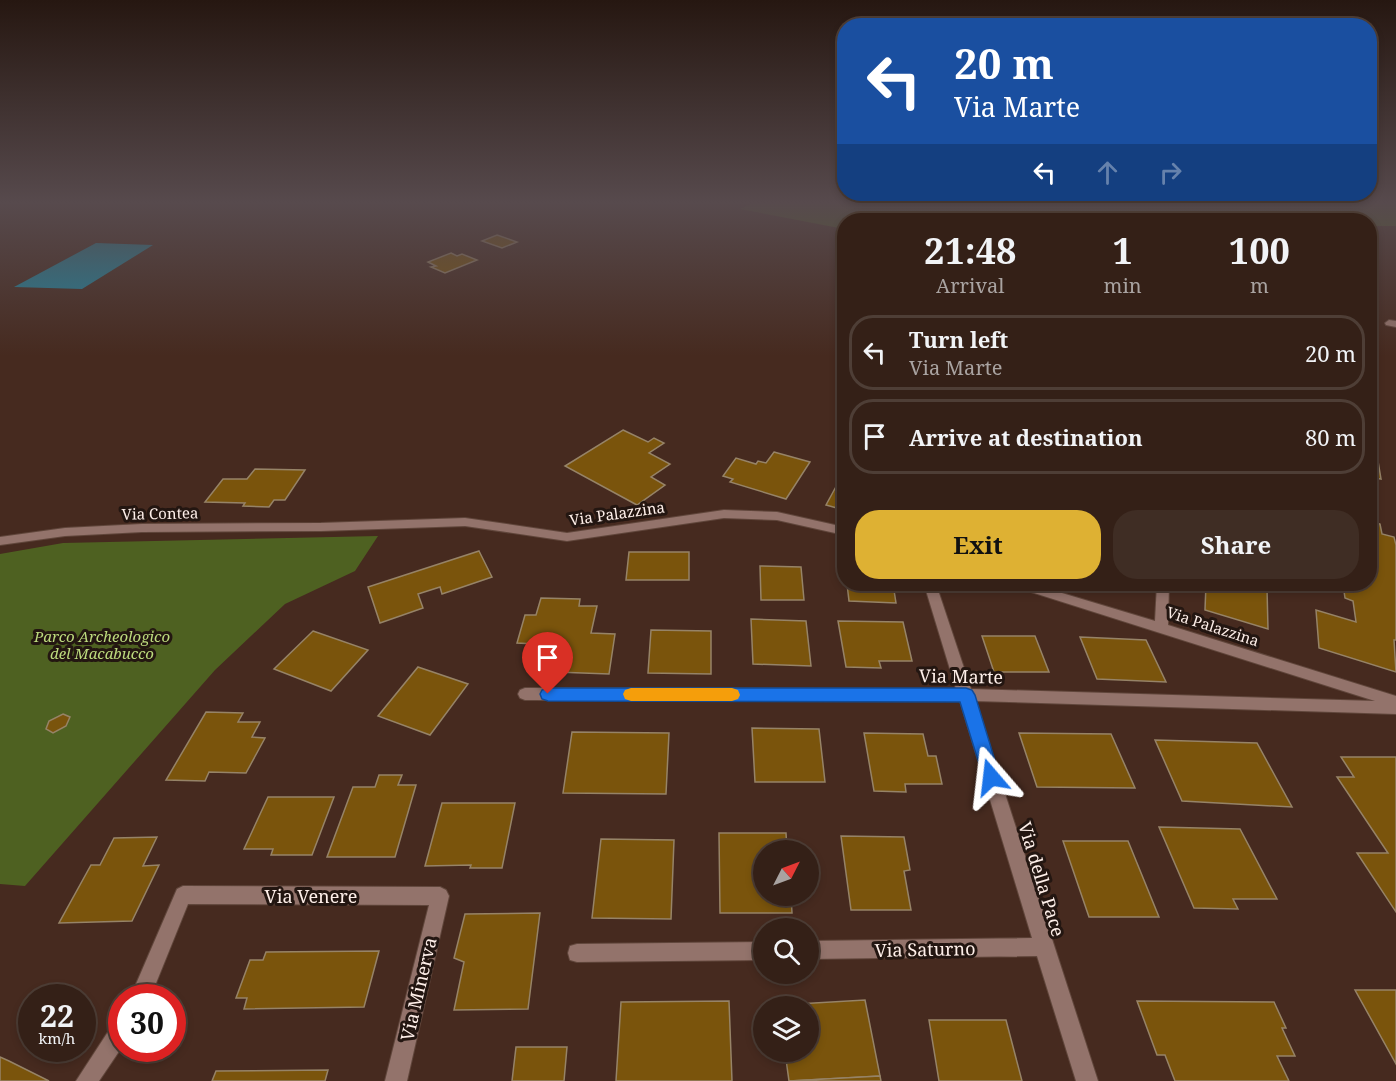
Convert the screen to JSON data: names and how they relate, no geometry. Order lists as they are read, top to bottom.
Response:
{
  "streets": {
    "street": [
      "Via Contea",
      "Via Palazzina",
      "Via Marte",
      "Via della Pace",
      "Via Venere",
      "Via Saturno",
      "Via Minerva"
    ]
  },
  "crossings": [
    ["Via Contea", "Via Palazzina"],
    ["Via Marte", "Via della Pace"],
    ["Via della Pace", "Via Saturno"],
    ["Via Venere", "Via Minerva"]
  ],
  "parks": ["Parco Archeologico del Macabucco"],
  "north": "top right",
  "page": {
    "turn": ["20 m", "Via Marte"],
    "eta": [
      "21:48",
      "Arrival",
      "1",
      "min",
      "100",
      "m"
    ],
    "list": [
      {
        "name": "Turn left",
        "note": "Via Marte",
        "value": "20 m"
      },
      {
        "name": "Arrive at destination",
        "value": "80 m"
      }
    ],
    "buttons": ["Exit", "Share"],
    "speed": "22 km/h",
    "limit": "30"
  }
}
